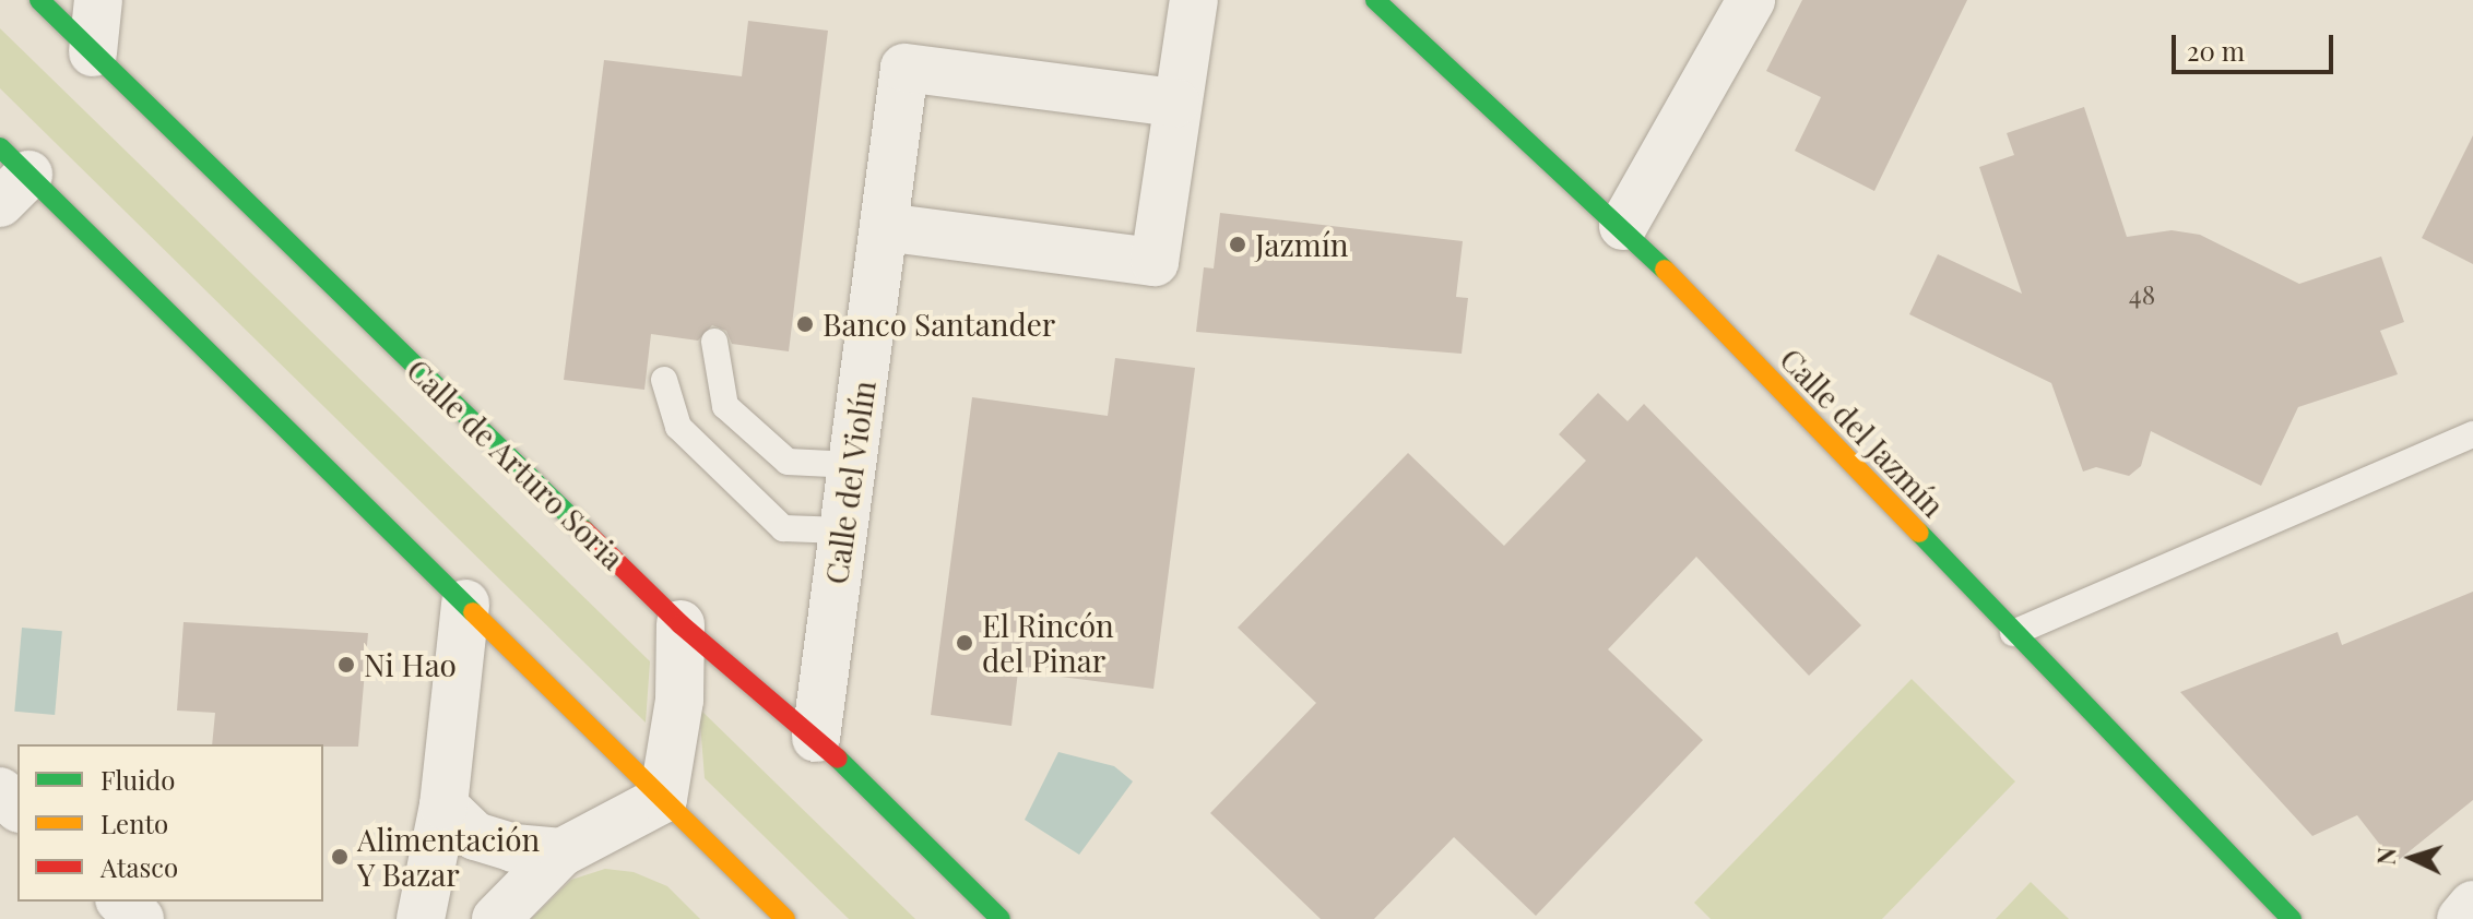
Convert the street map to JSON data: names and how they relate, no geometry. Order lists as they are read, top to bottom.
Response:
{
  "streets": {
    "main road": ["Calle del Jazmín", "Calle de Arturo Soria"],
    "street": ["Calle del Violín"]
  },
  "crossings": [
    ["Calle de Arturo Soria", "Calle del Violín"]
  ],
  "places": [
    "Jazmín",
    "Banco Santander",
    "El Rincón del Pinar",
    "Ni Hao",
    "Alimentación Y Bazar"
  ],
  "house_numbers": ["48"],
  "legend": ["Fluido", "Lento", "Atasco"],
  "scale_bar": "20 m",
  "north": "left"
}
